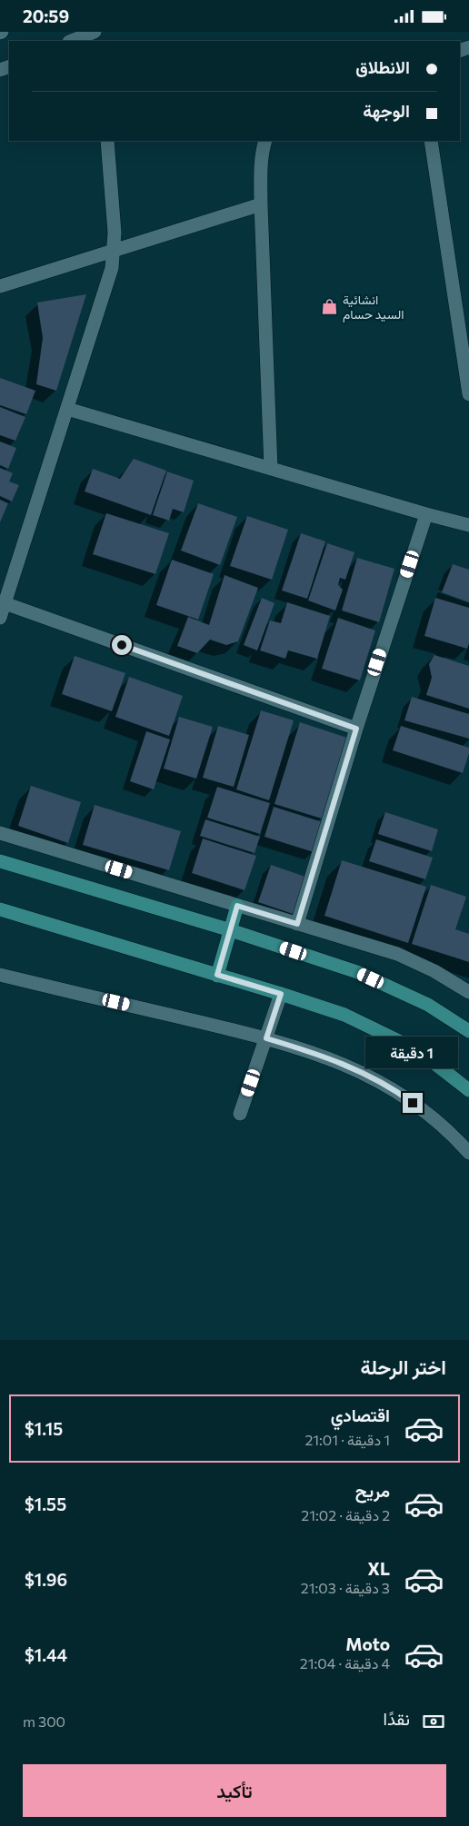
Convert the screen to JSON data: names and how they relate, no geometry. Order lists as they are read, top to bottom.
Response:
{
  "places": {
    "shop": ["انشائية السيد حسام"]
  },
  "page": {
    "status": "20:59",
    "banner": ["الانطلاق", "الوجهة"],
    "bubble": "1 دقيقة",
    "heading": "اختر الرحلة",
    "list": [
      {
        "name": "اقتصادي",
        "note": "1 دقيقة · 21:01",
        "value": "$1.15"
      },
      {
        "name": "مريح",
        "note": "2 دقيقة · 21:02",
        "value": "$1.55"
      },
      {
        "name": "XL",
        "note": "3 دقيقة · 21:03",
        "value": "$1.96"
      },
      {
        "name": "Moto",
        "note": "4 دقيقة · 21:04",
        "value": "$1.44"
      }
    ],
    "pay": ["نقدًا", "300 m"],
    "buttons": "تأكيد"
  }
}
